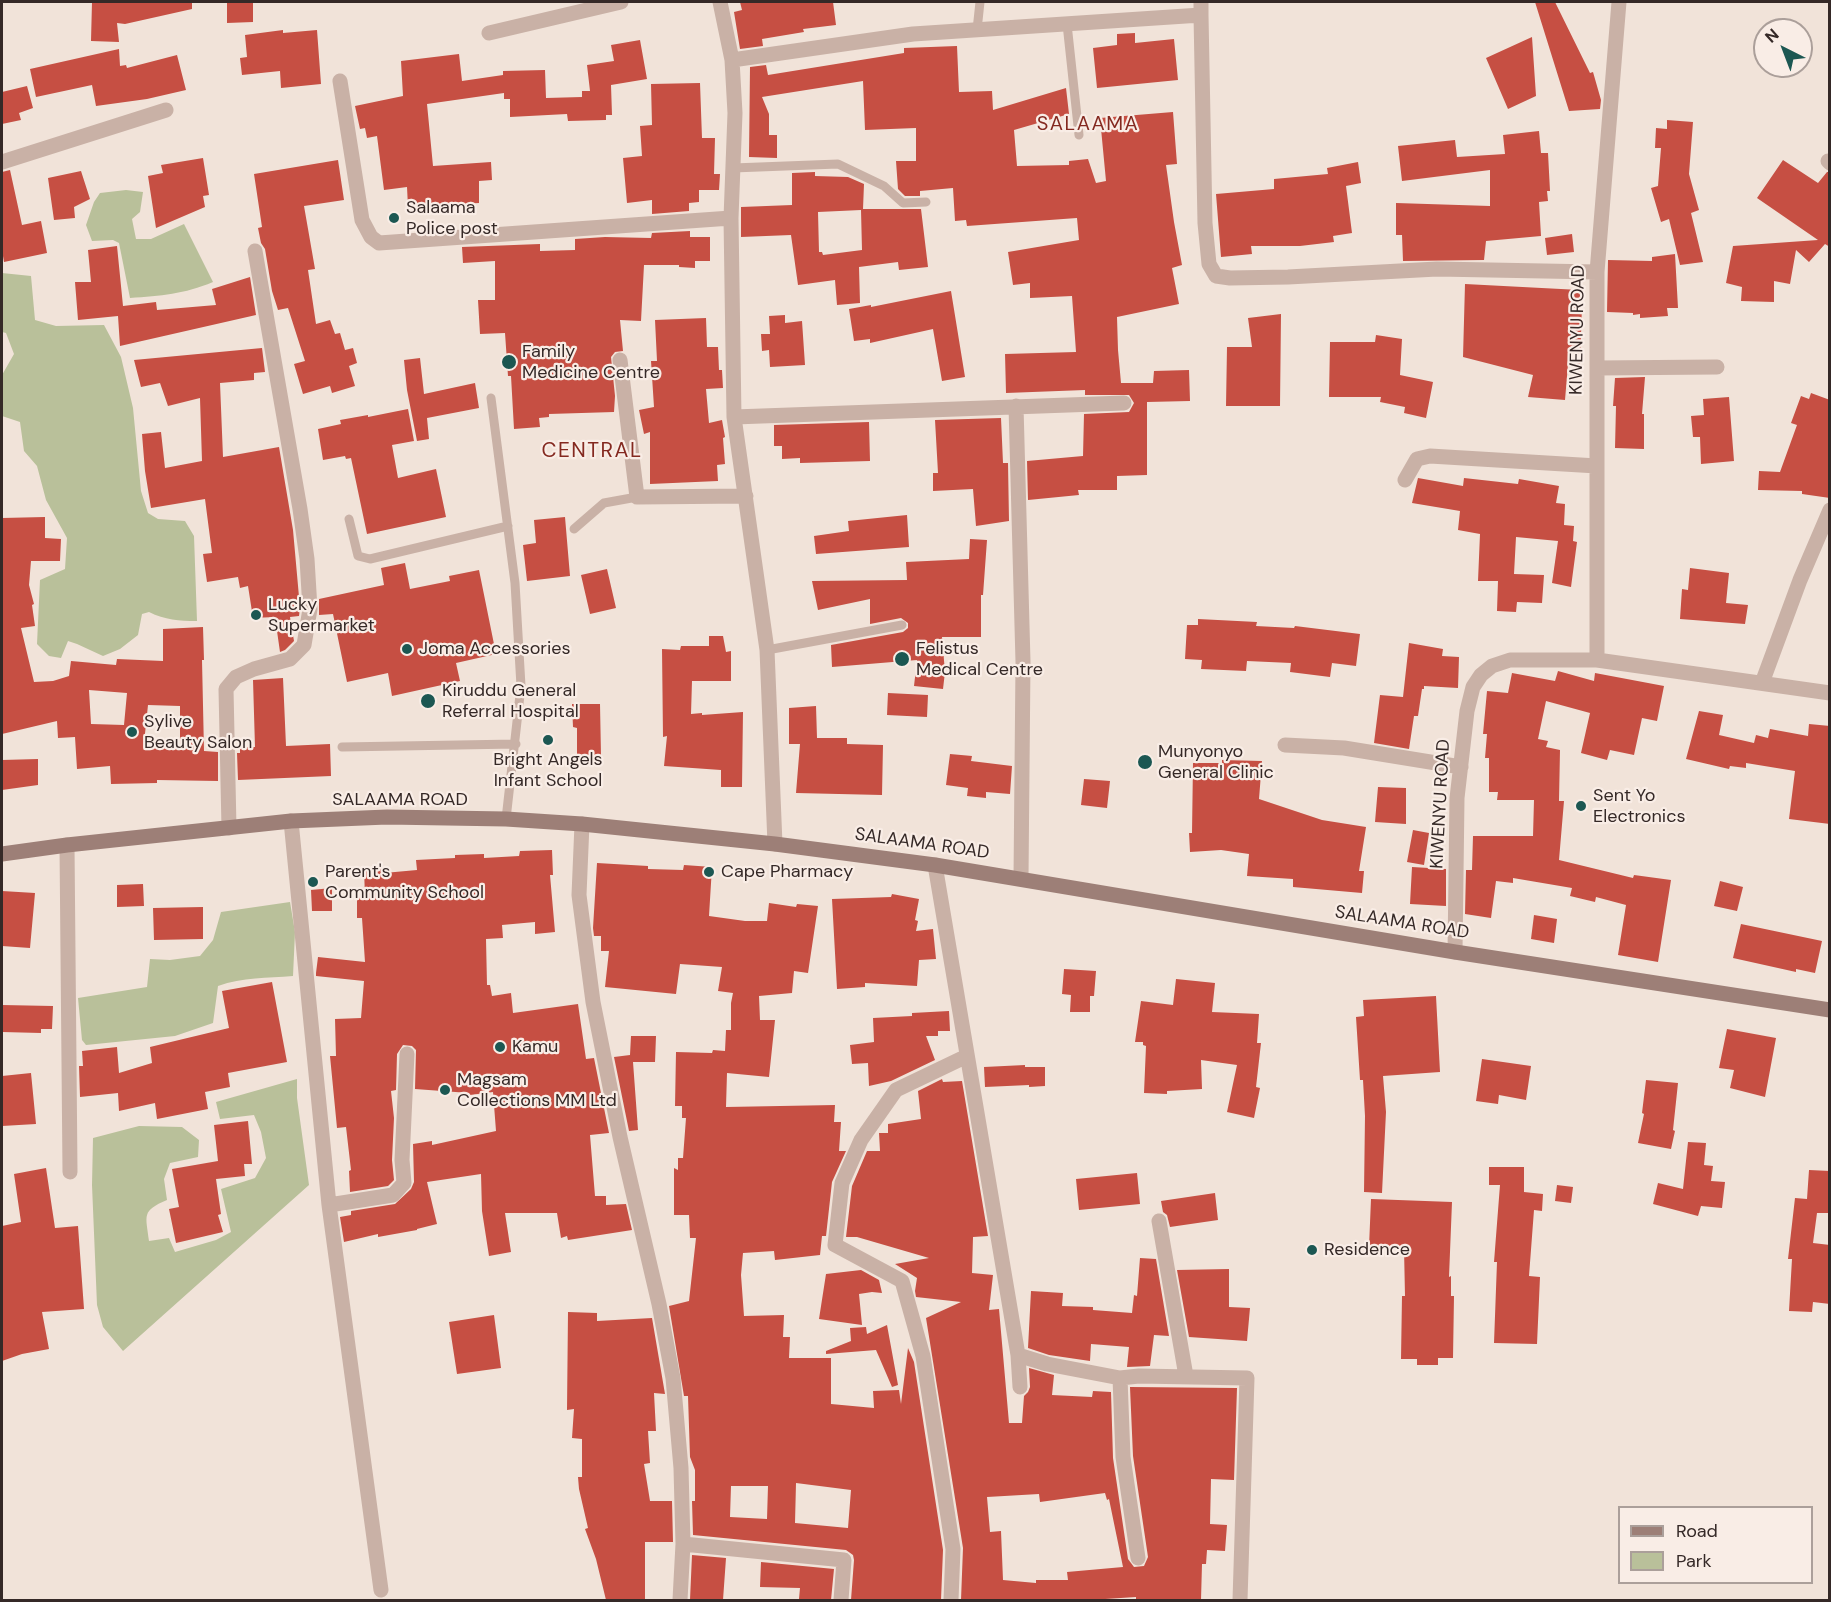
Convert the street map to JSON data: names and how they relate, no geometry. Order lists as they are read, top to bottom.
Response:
{
  "streets": {
    "main road": ["SALAAMA ROAD"],
    "street": ["KIWENYU ROAD"]
  },
  "crossings": [
    ["KIWENYU ROAD", "SALAAMA ROAD"]
  ],
  "districts": ["SALAAMA", "CENTRAL"],
  "places": [
    "Salaama Police post",
    "Family Medicine Centre",
    "Lucky Supermarket",
    "Joma Accessories",
    "Felistus Medical Centre",
    "Kiruddu General Referral Hospital",
    "Sylive Beauty Salon",
    "Bright Angels Infant School",
    "Munyonyo General Clinic",
    "Sent Yo Electronics",
    "Cape Pharmacy",
    "Parent's Community School",
    "Kamu",
    "Magsam Collections MM Ltd",
    "Residence"
  ],
  "legend": ["Road", "Park"],
  "north": "top left"
}
